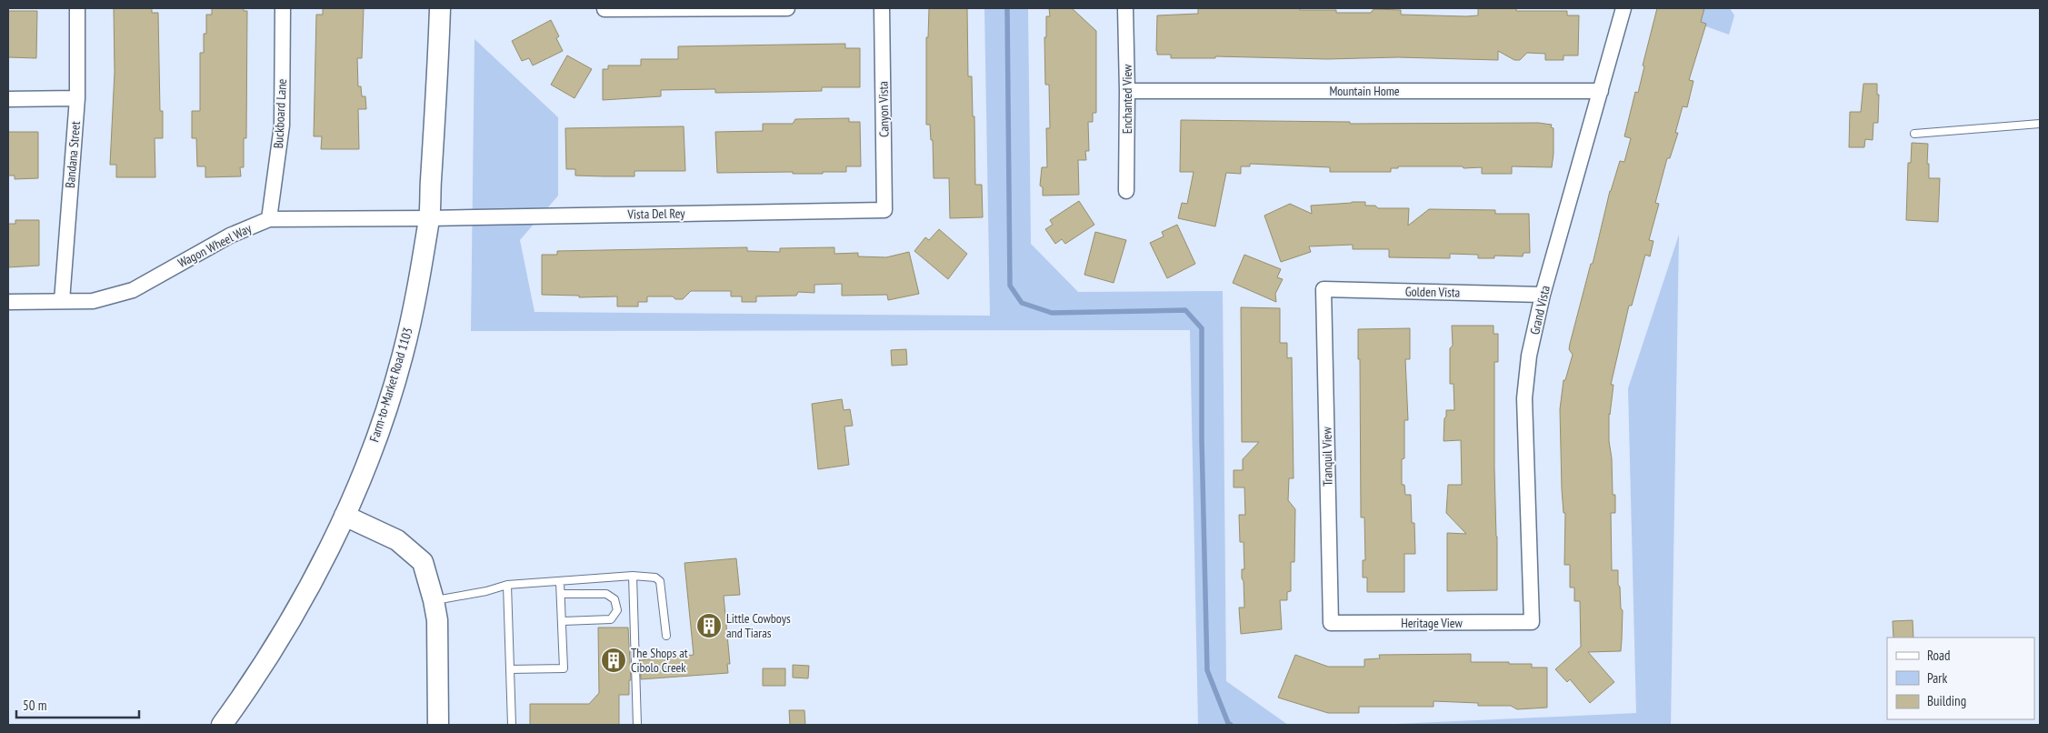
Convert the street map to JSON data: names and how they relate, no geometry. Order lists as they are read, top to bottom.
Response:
{
  "streets": {
    "main road": ["Farm-to-Market Road 1103"],
    "street": [
      "Mountain Home",
      "Enchanted View",
      "Canyon Vista",
      "Buckboard Lane",
      "Bandana Street",
      "Vista Del Rey",
      "Wagon Wheel Way",
      "Golden Vista",
      "Grand Vista",
      "Tranquil View",
      "Heritage View"
    ]
  },
  "crossings": [
    ["Mountain Home", "Enchanted View"],
    ["Mountain Home", "Grand Vista"],
    ["Canyon Vista", "Vista Del Rey"],
    ["Buckboard Lane", "Wagon Wheel Way"],
    ["Bandana Street", "Wagon Wheel Way"],
    ["Vista Del Rey", "Wagon Wheel Way"],
    ["Vista Del Rey", "Farm-to-Market Road 1103"],
    ["Wagon Wheel Way", "Farm-to-Market Road 1103"],
    ["Golden Vista", "Grand Vista"],
    ["Golden Vista", "Tranquil View"],
    ["Grand Vista", "Heritage View"],
    ["Tranquil View", "Heritage View"]
  ],
  "places": {
    "building": ["Little Cowboys and Tiaras", "The Shops at Cibolo Creek"]
  },
  "legend": ["Road", "Park", "Building"],
  "scale_bar": "50 m"
}
